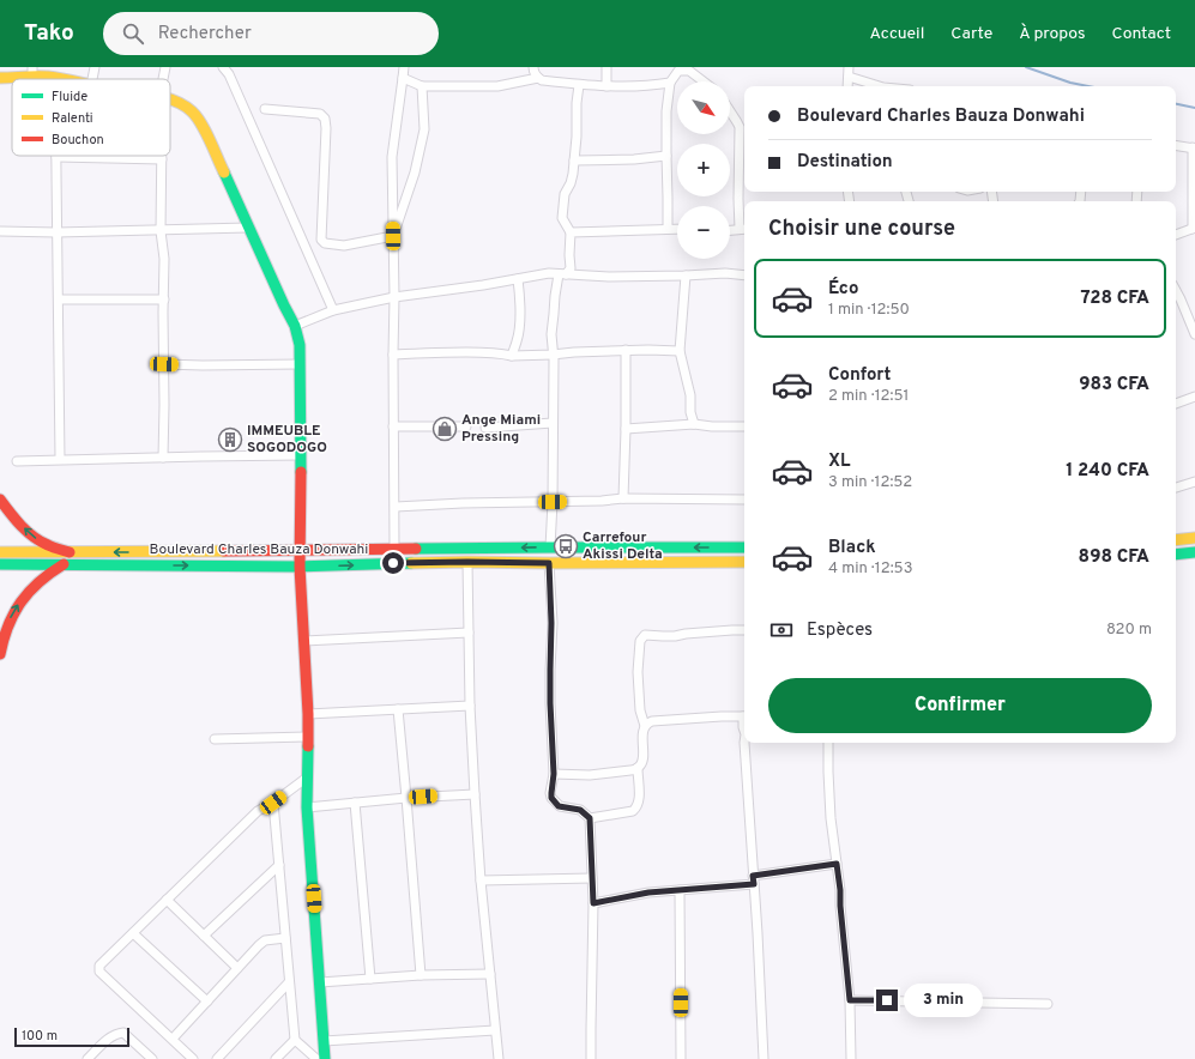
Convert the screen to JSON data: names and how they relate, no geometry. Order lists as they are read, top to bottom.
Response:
{
  "streets": {
    "main road": ["Boulevard Charles Bauza Donwahi"]
  },
  "places": {
    "shop": ["Ange Miami Pressing"],
    "building": ["IMMEUBLE SOGODOGO"],
    "bus stop": ["Carrefour Akissi Delta"]
  },
  "legend": ["Fluide", "Ralenti", "Bouchon"],
  "scale_bar": "100 m",
  "north": "bottom right",
  "page": {
    "header": "Tako",
    "search": "Rechercher",
    "nav": [
      "Accueil",
      "Carte",
      "À propos",
      "Contact"
    ],
    "map_buttons": ["+", "−"],
    "banner": ["Boulevard Charles Bauza Donwahi", "Destination"],
    "heading": "Choisir une course",
    "list": [
      {
        "name": "Éco",
        "note": "1 min · 12:50",
        "value": "728 CFA"
      },
      {
        "name": "Confort",
        "note": "2 min · 12:51",
        "value": "983 CFA"
      },
      {
        "name": "XL",
        "note": "3 min · 12:52",
        "value": "1 240 CFA"
      },
      {
        "name": "Black",
        "note": "4 min · 12:53",
        "value": "898 CFA"
      }
    ],
    "pay": ["Espèces", "820 m"],
    "buttons": "Confirmer",
    "bubble": "3 min",
    "scale": "100 m"
  }
}
